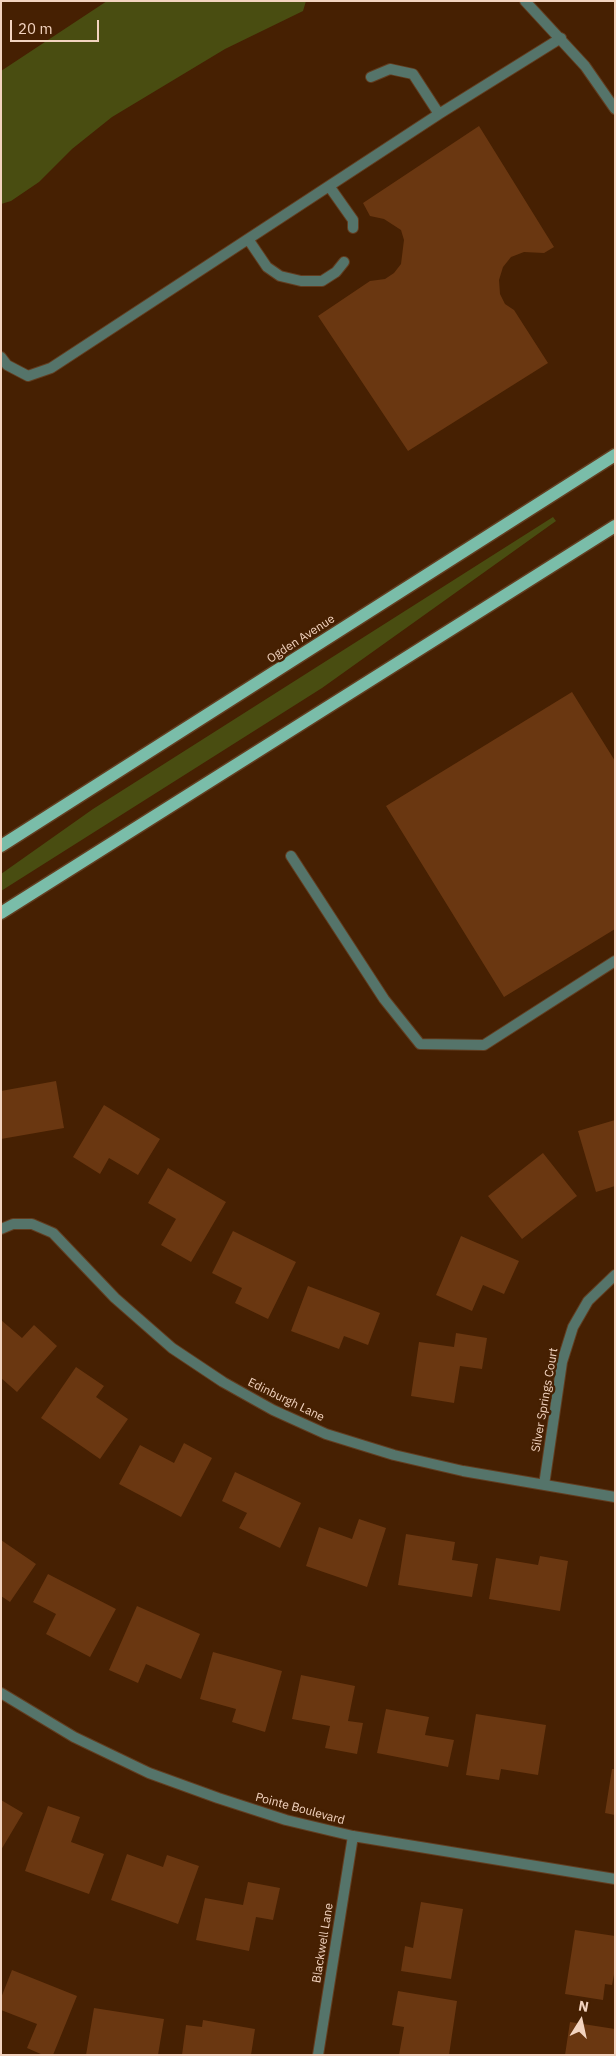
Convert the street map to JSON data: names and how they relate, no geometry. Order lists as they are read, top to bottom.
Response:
{
  "streets": {
    "main road": ["Ogden Avenue"],
    "street": [
      "Edinburgh Lane",
      "Silver Springs Court",
      "Pointe Boulevard",
      "Blackwell Lane"
    ]
  },
  "crossings": [
    ["Edinburgh Lane", "Silver Springs Court"],
    ["Pointe Boulevard", "Blackwell Lane"]
  ],
  "scale_bar": "20 m",
  "north": "top"
}
